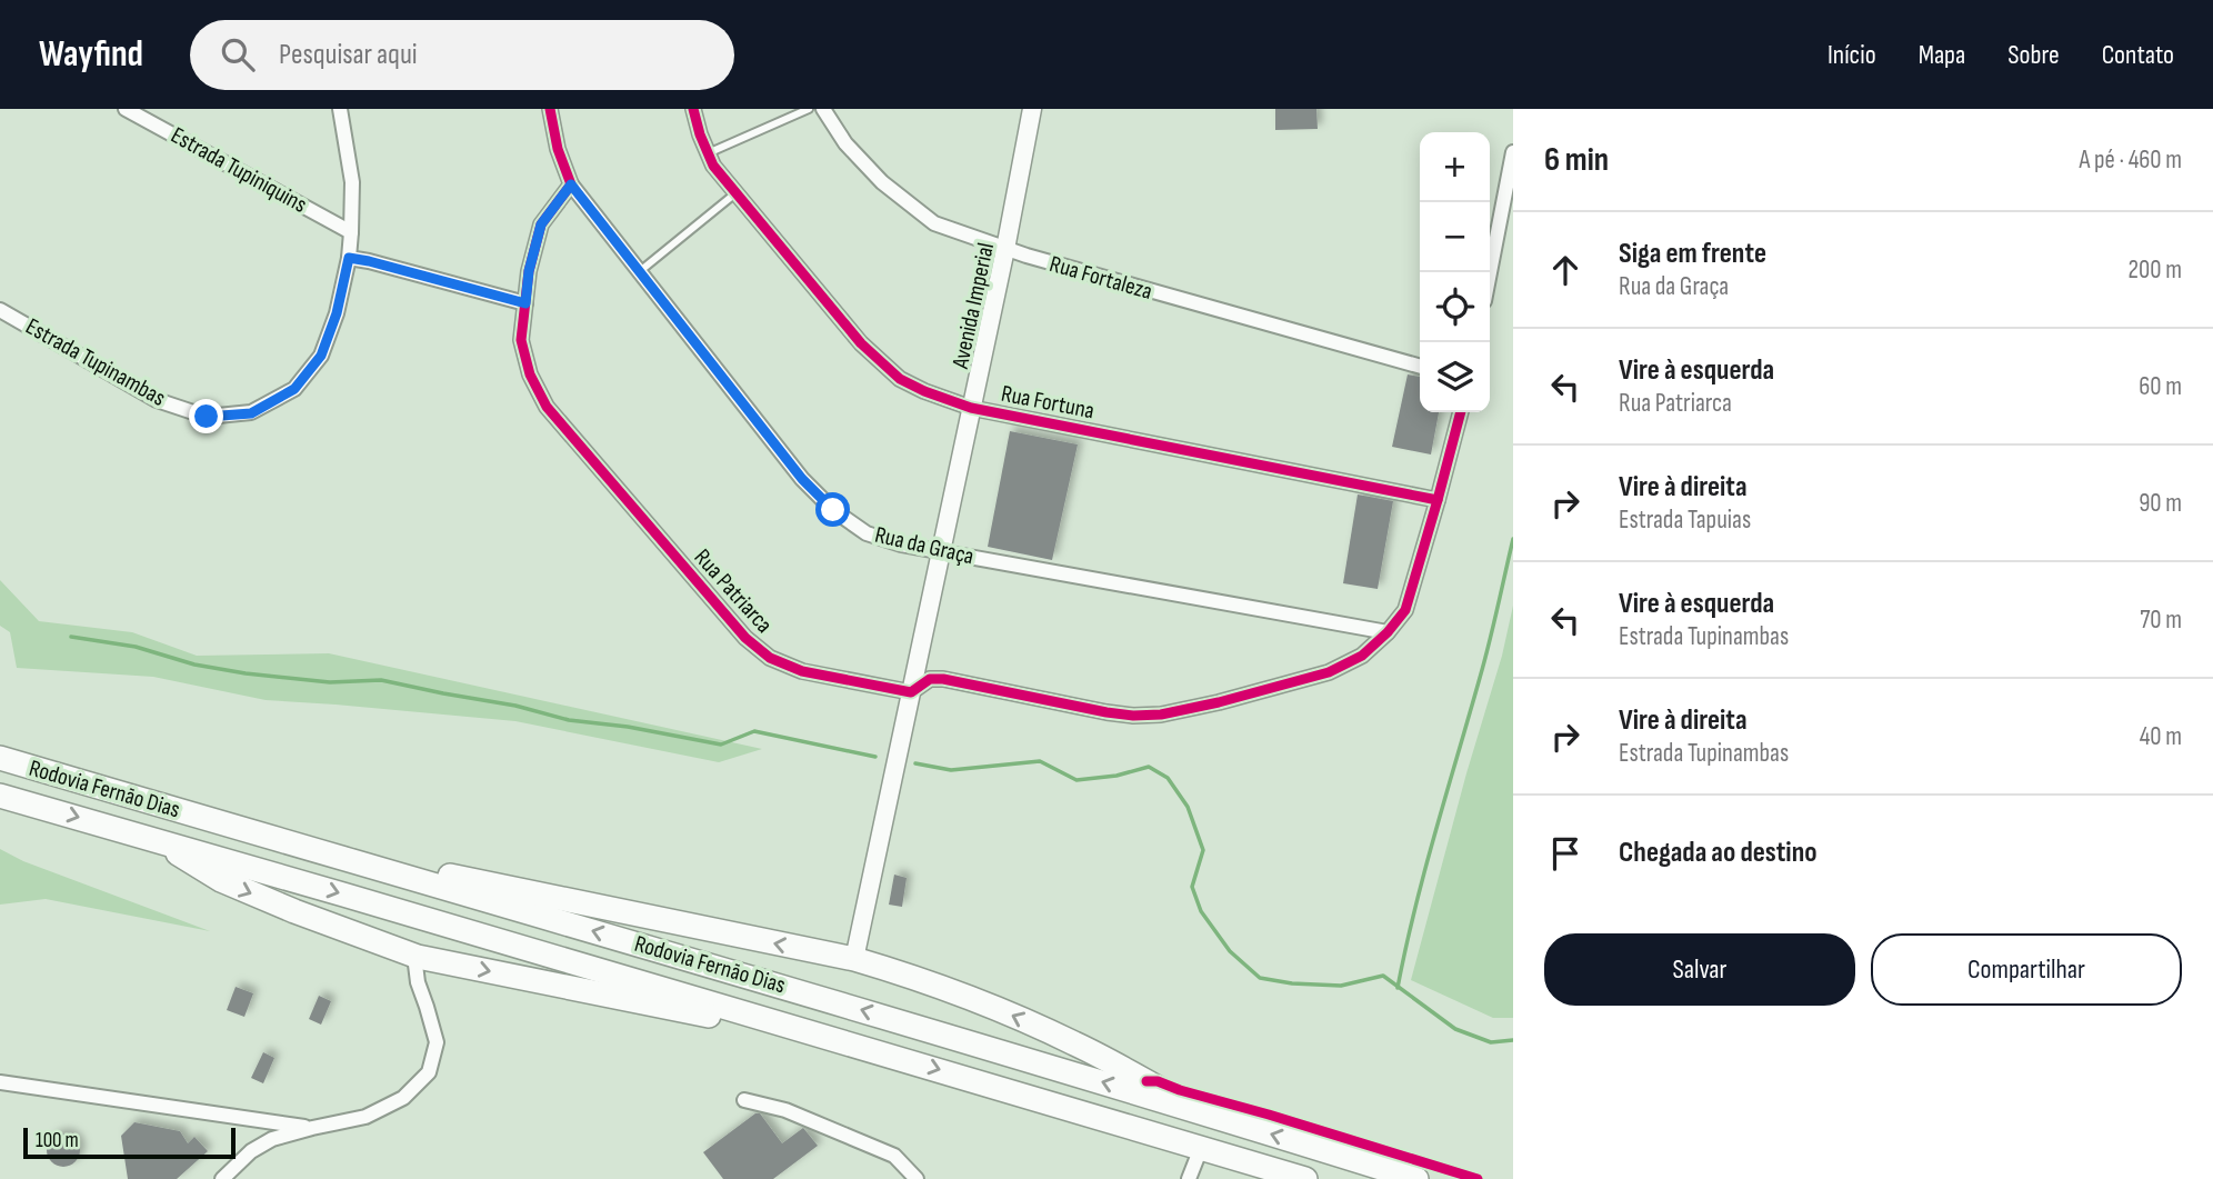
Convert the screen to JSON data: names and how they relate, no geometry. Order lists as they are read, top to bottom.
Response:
{
  "streets": {
    "highway": ["Rodovia Fernão Dias"],
    "main road": ["Avenida Imperial"],
    "street": [
      "Estrada Tupiniquins",
      "Rua Fortaleza",
      "Estrada Tupinambas",
      "Rua Fortuna",
      "Rua da Graça",
      "Rua Patriarca"
    ]
  },
  "crossings": [
    ["Estrada Tupiniquins", "Estrada Tupinambas"],
    ["Rua Fortaleza", "Avenida Imperial"],
    ["Avenida Imperial", "Rua Fortuna"],
    ["Avenida Imperial", "Rua da Graça"],
    ["Avenida Imperial", "Rua Patriarca"],
    ["Rua da Graça", "Rua Patriarca"]
  ],
  "scale_bar": "100 m",
  "page": {
    "header": "Wayfind",
    "search": "Pesquisar aqui",
    "nav": [
      "Início",
      "Mapa",
      "Sobre",
      "Contato"
    ],
    "heading": ["6 min", "A pé · 460 m"],
    "map_buttons": ["+", "−"],
    "list": [
      ["Siga em frente", "Rua da Graça", "200 m"],
      ["Vire à esquerda", "Rua Patriarca", "60 m"],
      ["Vire à direita", "Estrada Tapuias", "90 m"],
      ["Vire à esquerda", "Estrada Tupinambas", "70 m"],
      ["Vire à direita", "Estrada Tupinambas", "40 m"],
      "Chegada ao destino"
    ],
    "buttons": ["Salvar", "Compartilhar"],
    "scale": "100 m"
  }
}
